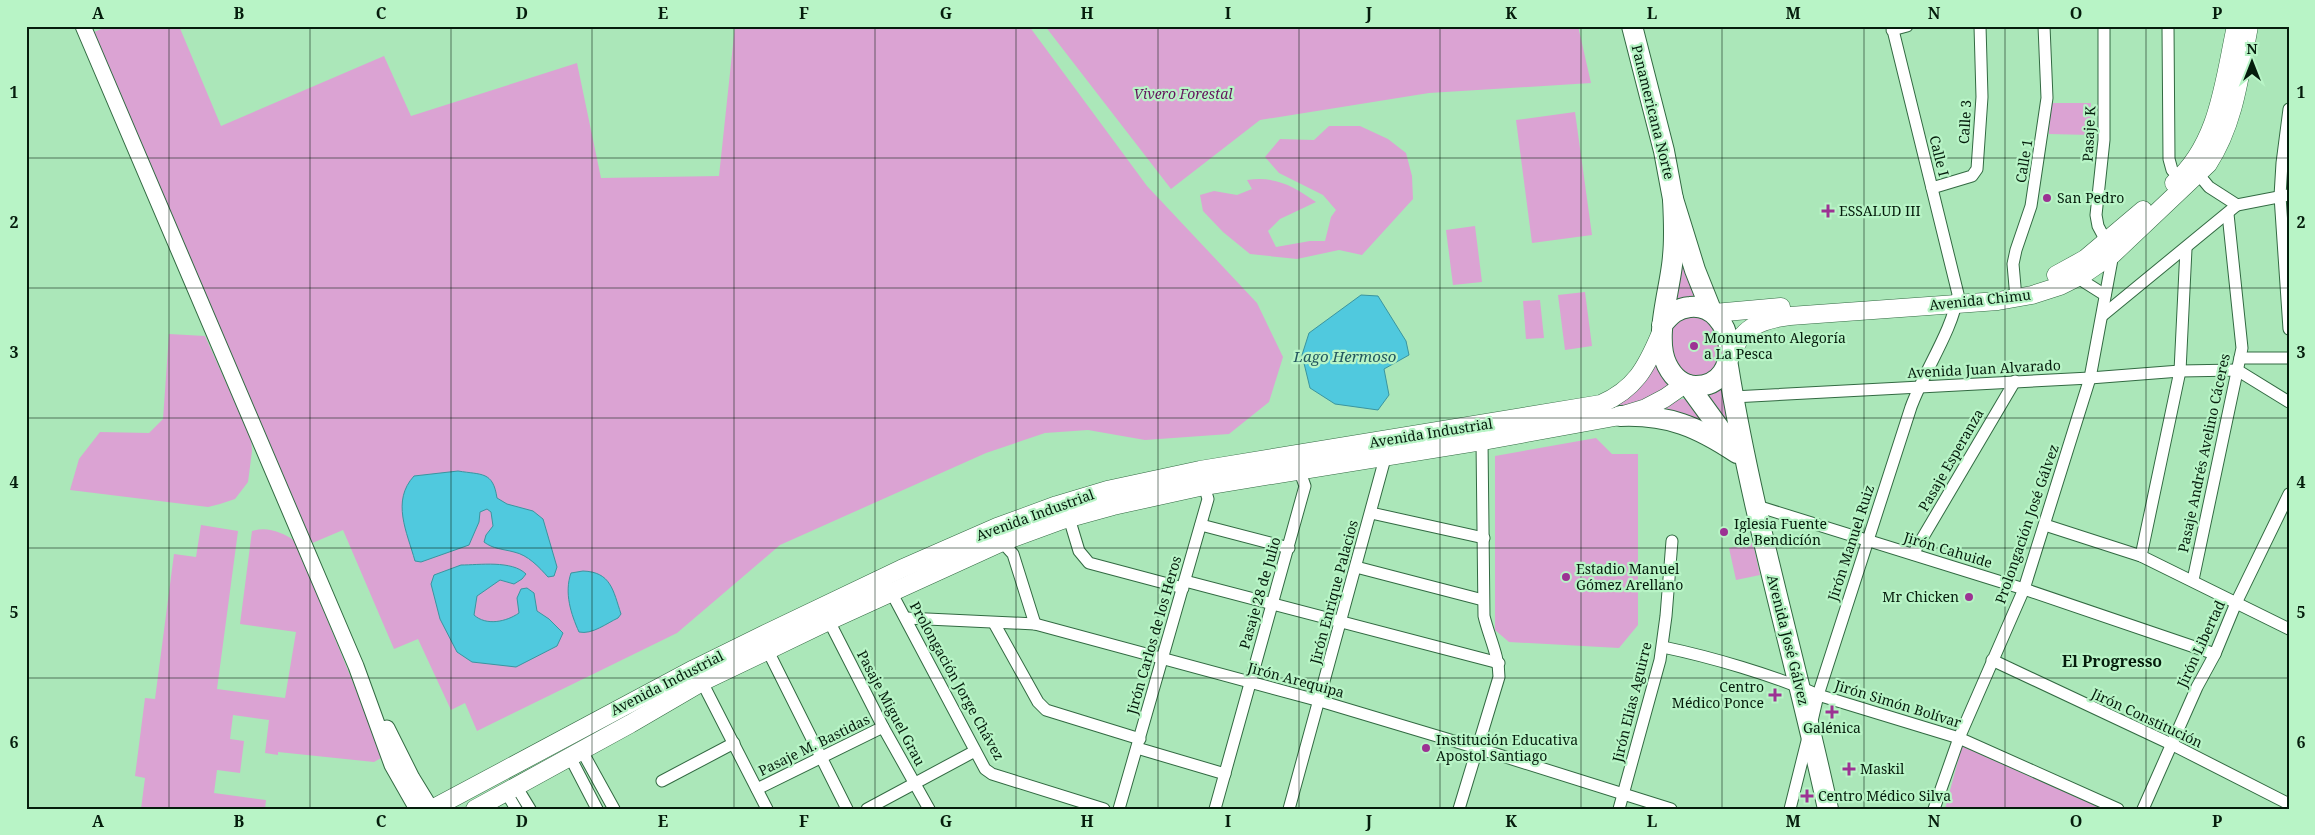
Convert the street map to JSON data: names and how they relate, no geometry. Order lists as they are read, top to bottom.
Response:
{
  "streets": {
    "highway": ["Panamericana Norte", "Avenida José Gálvez"],
    "main road": ["Avenida Chimu", "Avenida Industrial"],
    "street": [
      "Calle 3",
      "Pasaje K",
      "Calle I",
      "Calle 1",
      "Avenida Juan Alvarado",
      "Pasaje Andrés Avelino Cáceres",
      "Pasaje Esperanza",
      "Prolongación José Gálvez",
      "Jirón Manuel Ruiz",
      "Jirón Cahuide",
      "Jirón Enrique Palacios",
      "Pasaje 28 de Julio",
      "Jirón Carlos de los Heros",
      "Jirón Libertad",
      "Jirón Arequipa",
      "Prolongación Jorge Chávez",
      "Jirón Elías Aguirre",
      "Jirón Simón Bolívar",
      "Pasaje Miguel Grau",
      "Jirón Constitución",
      "Pasaje M. Bastidas"
    ]
  },
  "crossings": [
    ["Panamericana Norte", "Avenida Chimu"],
    ["Panamericana Norte", "Avenida Industrial"],
    ["Panamericana Norte", "Avenida José Gálvez"],
    ["Calle 3", "Calle I"],
    ["Pasaje K", "Avenida Chimu"],
    ["Pasaje K", "Prolongación José Gálvez"],
    ["Calle I", "Avenida Chimu"],
    ["Calle I", "Jirón Manuel Ruiz"],
    ["Calle 1", "Avenida Chimu"],
    ["Avenida Chimu", "Avenida Industrial"],
    ["Avenida Chimu", "Prolongación José Gálvez"],
    ["Avenida Chimu", "Jirón Manuel Ruiz"],
    ["Avenida Chimu", "Avenida José Gálvez"],
    ["Avenida Juan Alvarado", "Pasaje Andrés Avelino Cáceres"],
    ["Avenida Juan Alvarado", "Pasaje Esperanza"],
    ["Avenida Juan Alvarado", "Prolongación José Gálvez"],
    ["Avenida Juan Alvarado", "Jirón Manuel Ruiz"],
    ["Avenida Juan Alvarado", "Avenida José Gálvez"],
    ["Avenida Industrial", "Jirón Enrique Palacios"],
    ["Avenida Industrial", "Pasaje 28 de Julio"],
    ["Avenida Industrial", "Jirón Carlos de los Heros"],
    ["Avenida Industrial", "Avenida José Gálvez"],
    ["Avenida Industrial", "Prolongación Jorge Chávez"],
    ["Avenida Industrial", "Pasaje Miguel Grau"],
    ["Pasaje Esperanza", "Jirón Cahuide"],
    ["Prolongación José Gálvez", "Jirón Cahuide"],
    ["Prolongación José Gálvez", "Jirón Simón Bolívar"],
    ["Prolongación José Gálvez", "Jirón Constitución"],
    ["Jirón Manuel Ruiz", "Jirón Cahuide"],
    ["Jirón Manuel Ruiz", "Avenida José Gálvez"],
    ["Jirón Manuel Ruiz", "Jirón Simón Bolívar"],
    ["Jirón Cahuide", "Avenida José Gálvez"],
    ["Jirón Cahuide", "Jirón Libertad"],
    ["Jirón Enrique Palacios", "Jirón Arequipa"],
    ["Pasaje 28 de Julio", "Jirón Arequipa"],
    ["Jirón Carlos de los Heros", "Jirón Arequipa"],
    ["Avenida José Gálvez", "Jirón Simón Bolívar"],
    ["Jirón Libertad", "Jirón Constitución"],
    ["Jirón Arequipa", "Prolongación Jorge Chávez"],
    ["Jirón Arequipa", "Jirón Elías Aguirre"],
    ["Jirón Elías Aguirre", "Jirón Simón Bolívar"],
    ["Pasaje Miguel Grau", "Pasaje M. Bastidas"]
  ],
  "districts": ["El Progresso"],
  "water": ["Lago Hermoso"],
  "parks": ["Vivero Forestal"],
  "places": {
    "other": [
      "San Pedro",
      "Monumento Alegoría a La Pesca",
      "Iglesia Fuente de Bendicíón",
      "Estadio Manuel Gómez Arellano",
      "Mr Chicken",
      "Institución Educativa Apostol Santiago"
    ],
    "health": [
      "ESSALUD III",
      "Centro Médico Ponce",
      "Galénica",
      "Maskil",
      "Centro Médico Silva"
    ]
  },
  "north": "top",
  "grid": {
    "columns": [
      "A",
      "B",
      "C",
      "D",
      "E",
      "F",
      "G",
      "H",
      "I",
      "J",
      "K",
      "L",
      "M",
      "N",
      "O",
      "P"
    ],
    "rows": [
      "1",
      "2",
      "3",
      "4",
      "5",
      "6"
    ]
  }
}
